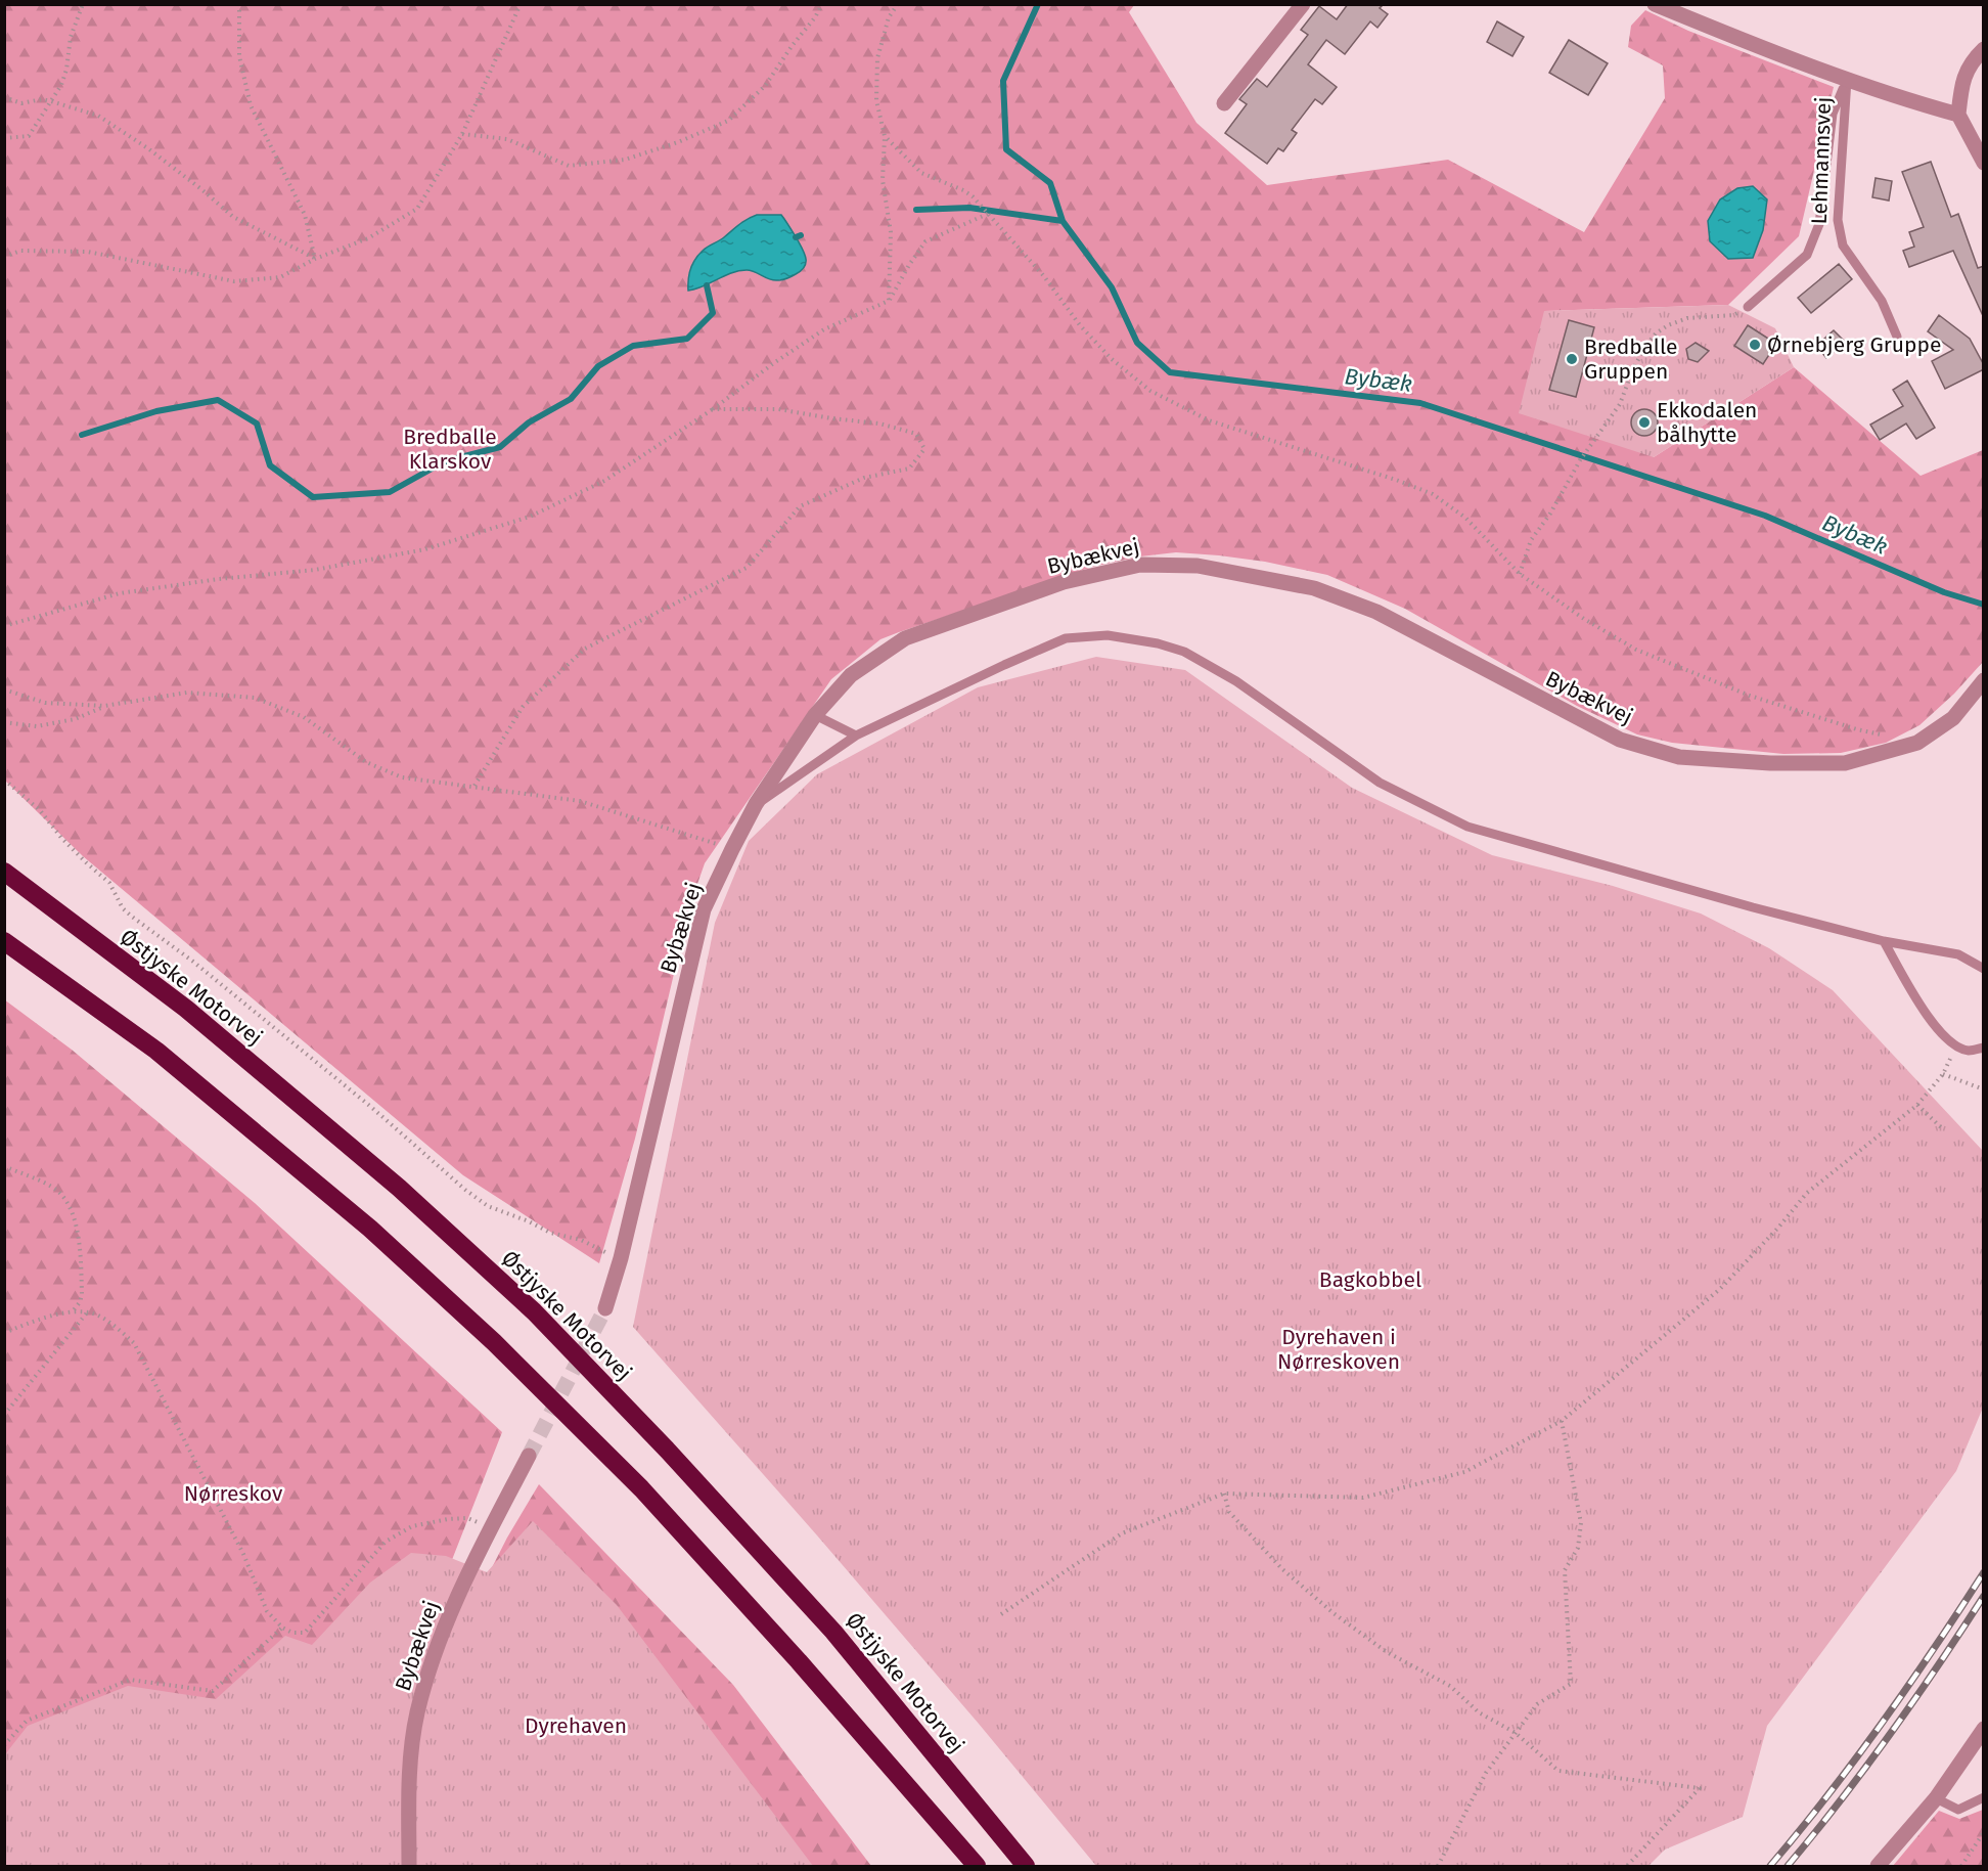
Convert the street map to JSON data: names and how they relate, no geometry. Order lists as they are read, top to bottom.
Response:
{
  "streets": {
    "highway": ["Østjyske Motorvej"],
    "street": ["Lehmannsvej", "Bybækvej"]
  },
  "water": ["Bybæk"],
  "parks": [
    "Bredballe Klarskov",
    "Bagkobbel",
    "Dyrehaven i Nørreskoven",
    "Nørreskov",
    "Dyrehaven"
  ],
  "places": ["Ørnebjerg Gruppe", "Bredballe Gruppen", "Ekkodalen bålhytte"]
}
